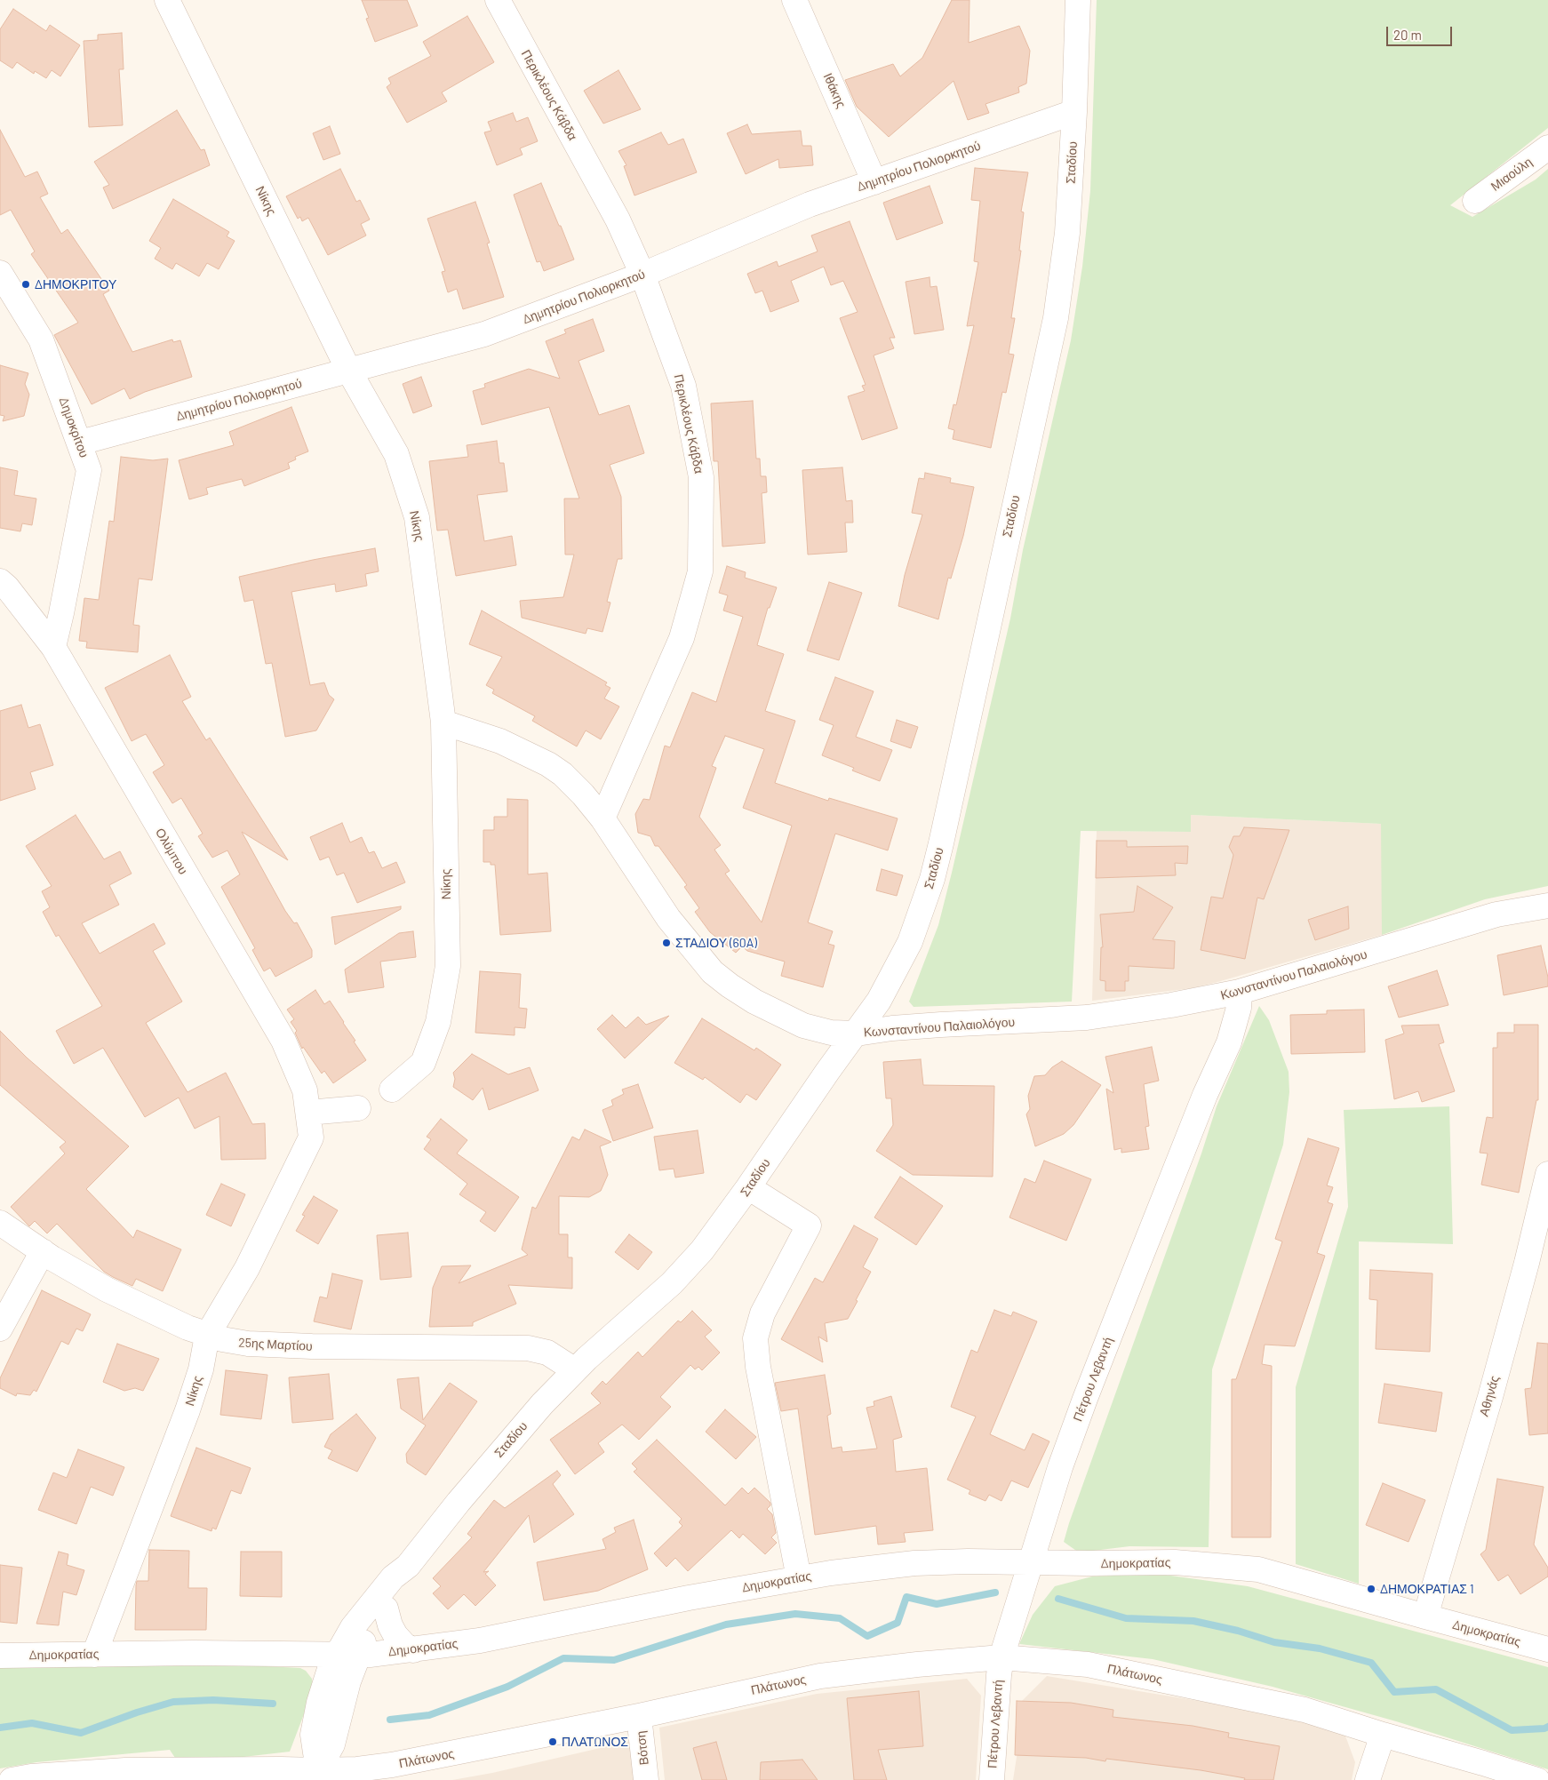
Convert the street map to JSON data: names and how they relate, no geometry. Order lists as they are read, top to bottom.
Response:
{
  "streets": {
    "street": [
      "Ιθάκης",
      "Περικλέους Κάβδα",
      "Σταδίου",
      "Δημητρίου Πολιορκητού",
      "Μιαούλη",
      "Νίκης",
      "Δημοκρίτου",
      "Ολύμπου",
      "Κωνσταντίνου Παλαιολόγου",
      "25ης Μαρτίου",
      "Πέτρου Λεβαντή",
      "Αθηνάς",
      "Δημοκρατίας",
      "Πλάτωνος",
      "Βότση"
    ]
  },
  "crossings": [
    ["Ιθάκης", "Δημητρίου Πολιορκητού"],
    ["Περικλέους Κάβδα", "Δημητρίου Πολιορκητού"],
    ["Περικλέους Κάβδα", "Κωνσταντίνου Παλαιολόγου"],
    ["Σταδίου", "Δημητρίου Πολιορκητού"],
    ["Σταδίου", "Κωνσταντίνου Παλαιολόγου"],
    ["Σταδίου", "25ης Μαρτίου"],
    ["Σταδίου", "Δημοκρατίας"],
    ["Σταδίου", "Πλάτωνος"],
    ["Δημητρίου Πολιορκητού", "Νίκης"],
    ["Δημητρίου Πολιορκητού", "Δημοκρίτου"],
    ["Νίκης", "Ολύμπου"],
    ["Νίκης", "Κωνσταντίνου Παλαιολόγου"],
    ["Νίκης", "25ης Μαρτίου"],
    ["Νίκης", "Δημοκρατίας"],
    ["Δημοκρίτου", "Ολύμπου"],
    ["Κωνσταντίνου Παλαιολόγου", "Πέτρου Λεβαντή"],
    ["Πέτρου Λεβαντή", "Δημοκρατίας"],
    ["Πέτρου Λεβαντή", "Πλάτωνος"],
    ["Αθηνάς", "Δημοκρατίας"],
    ["Πλάτωνος", "Βότση"]
  ],
  "places": [
    "ΔΗΜΟΚΡΙΤΟΥ",
    "ΣΤΑΔΙΟΥ (60A)",
    "ΔΗΜΟΚΡΑΤΙΑΣ 1",
    "ΠΛΑΤΩΝΟΣ"
  ],
  "scale_bar": "20 m"
}
